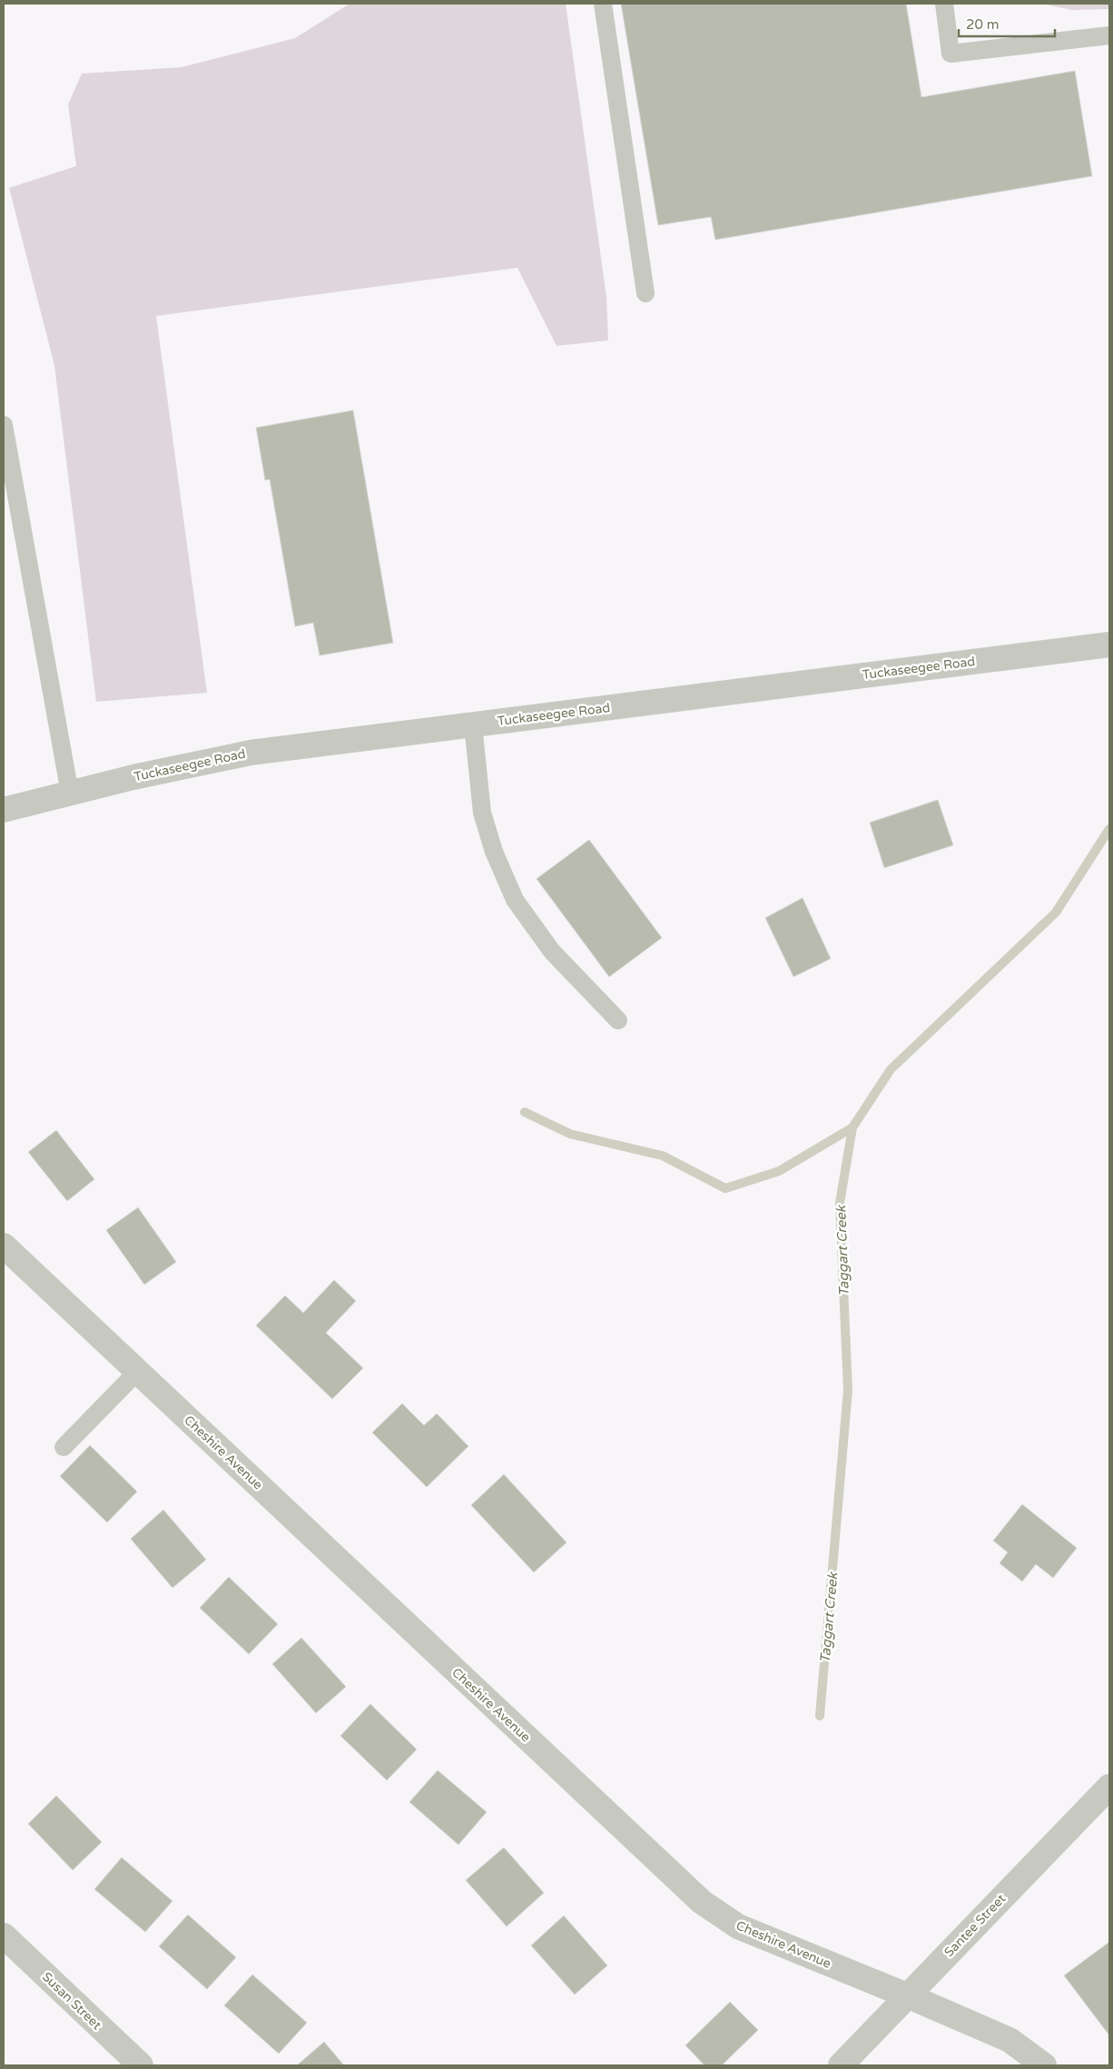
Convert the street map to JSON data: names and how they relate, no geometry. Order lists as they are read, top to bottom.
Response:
{
  "streets": {
    "street": [
      "Tuckaseegee Road",
      "Cheshire Avenue",
      "Santee Street",
      "Susan Street"
    ]
  },
  "crossings": [
    ["Cheshire Avenue", "Santee Street"]
  ],
  "water": ["Taggart Creek"],
  "scale_bar": "20 m"
}
